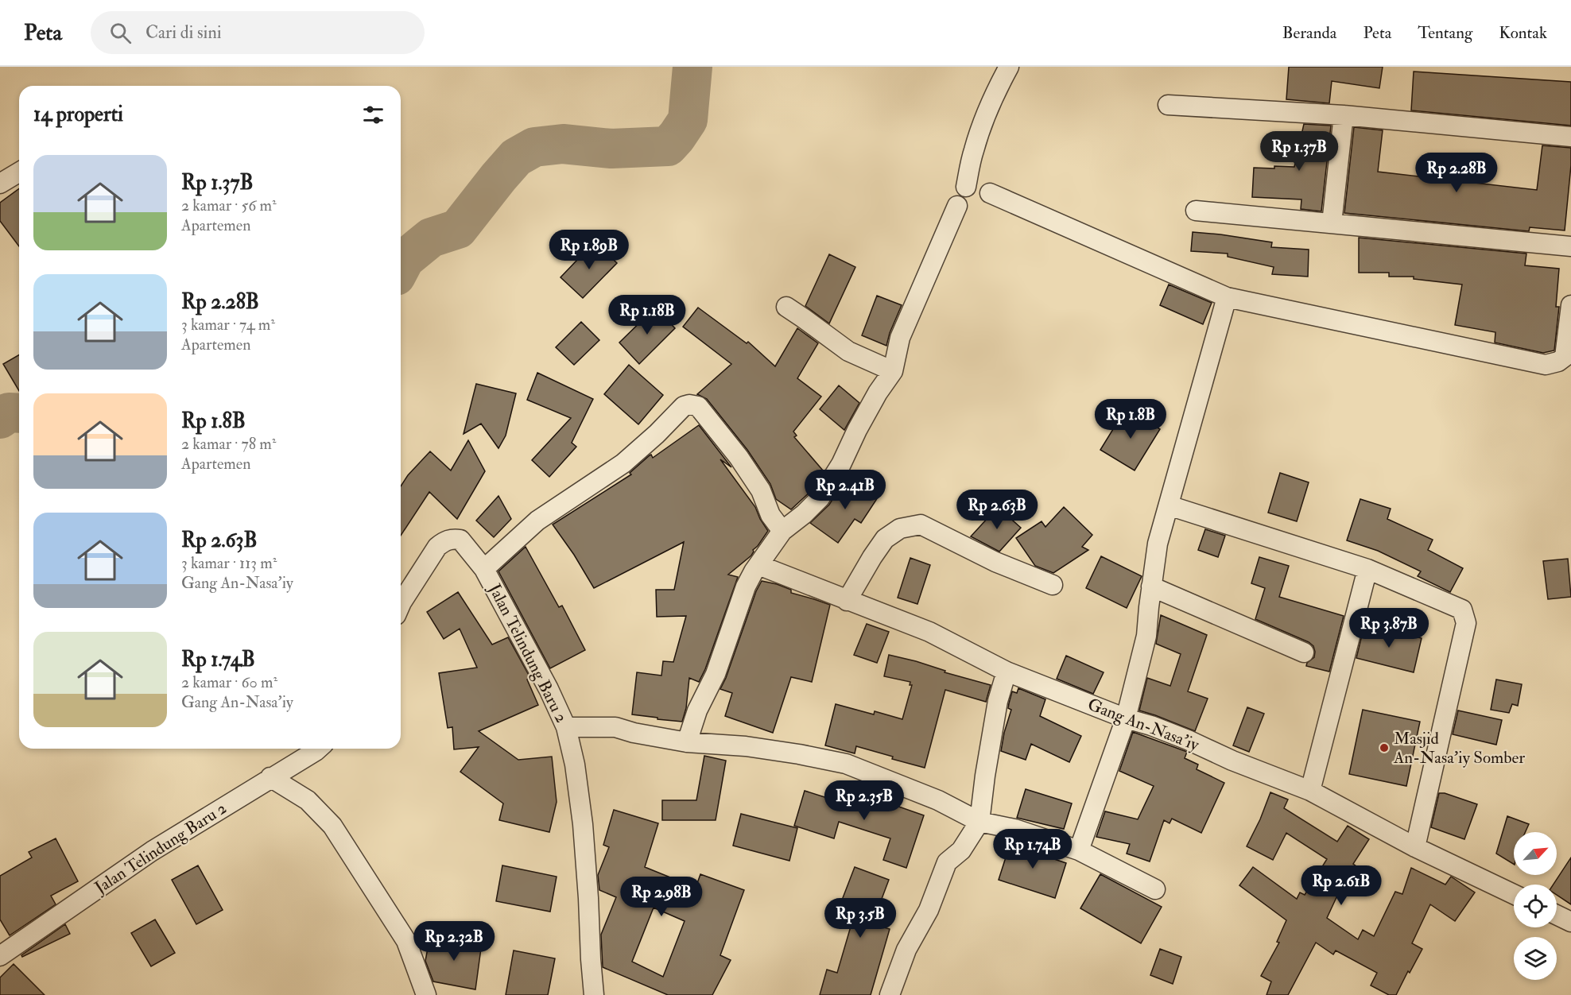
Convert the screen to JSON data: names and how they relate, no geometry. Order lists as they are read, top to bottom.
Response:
{
  "streets": {
    "street": ["Jalan Telindung Baru 2", "Gang An-Nasa'iy"]
  },
  "places": ["Masjid An-Nasa'iy Somber"],
  "north": "top right",
  "page": {
    "header": "Peta",
    "search": "Cari di sini",
    "nav": [
      "Beranda",
      "Peta",
      "Tentang",
      "Kontak"
    ],
    "heading": "14 properti",
    "price": [
      "Rp 1.37B",
      "Rp 2.28B",
      "Rp 1.89B",
      "Rp 1.18B",
      "Rp 1.8B",
      "Rp 2.41B",
      "Rp 2.63B",
      "Rp 3.87B",
      "Rp 2.35B",
      "Rp 1.74B",
      "Rp 2.61B",
      "Rp 2.98B",
      "Rp 3.5B",
      "Rp 2.32B"
    ],
    "list": [
      {
        "name": "Rp 1.37B",
        "note": "2 kamar · 56 m² · Apartemen"
      },
      {
        "name": "Rp 2.28B",
        "note": "3 kamar · 74 m² · Apartemen"
      },
      {
        "name": "Rp 1.8B",
        "note": "2 kamar · 78 m² · Apartemen"
      },
      {
        "name": "Rp 2.63B",
        "note": "3 kamar · 113 m² · Gang An-Nasa'iy"
      },
      {
        "name": "Rp 1.74B",
        "note": "2 kamar · 60 m² · Gang An-Nasa'iy"
      }
    ]
  }
}
